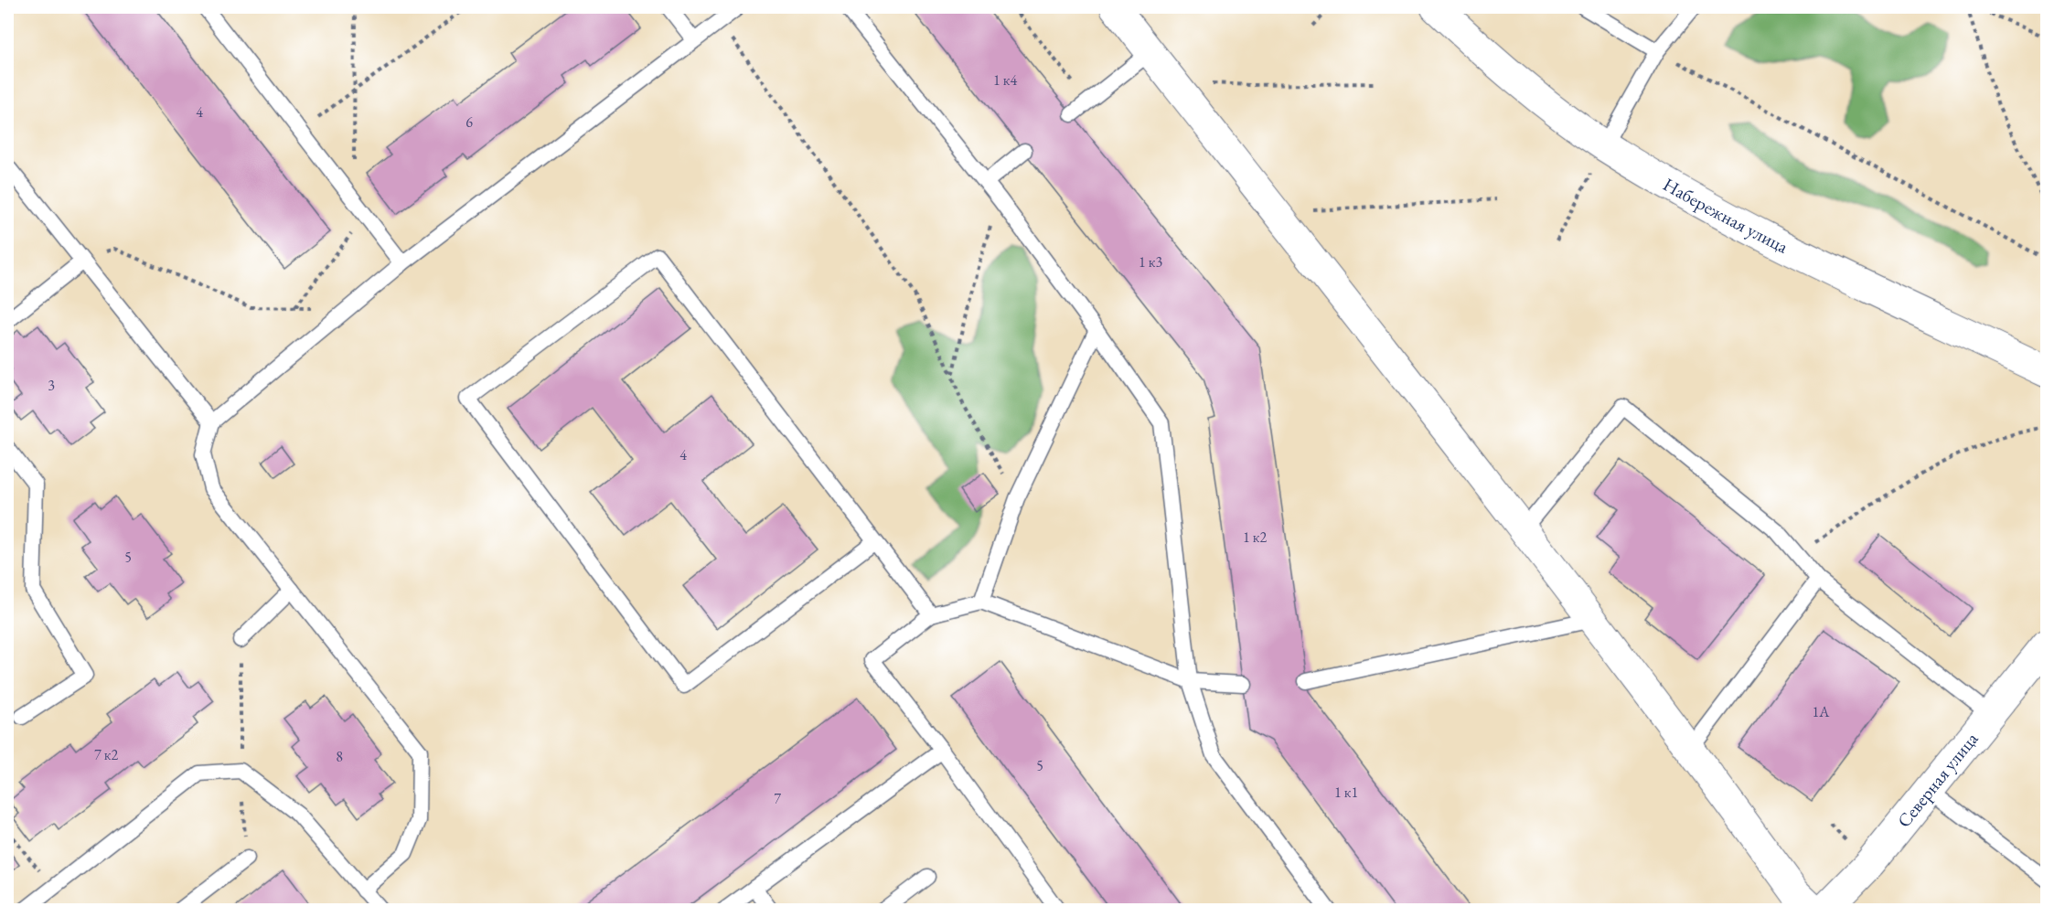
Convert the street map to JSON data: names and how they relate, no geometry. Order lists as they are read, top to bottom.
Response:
{
  "streets": {
    "main road": ["Набережная улица", "Северная улица"]
  },
  "house_numbers": [
    "1 к4",
    "4",
    "6",
    "1 к3",
    "3",
    "4",
    "1 к2",
    "5",
    "1А",
    "7 к2",
    "8",
    "5",
    "1 к1",
    "7"
  ]
}
